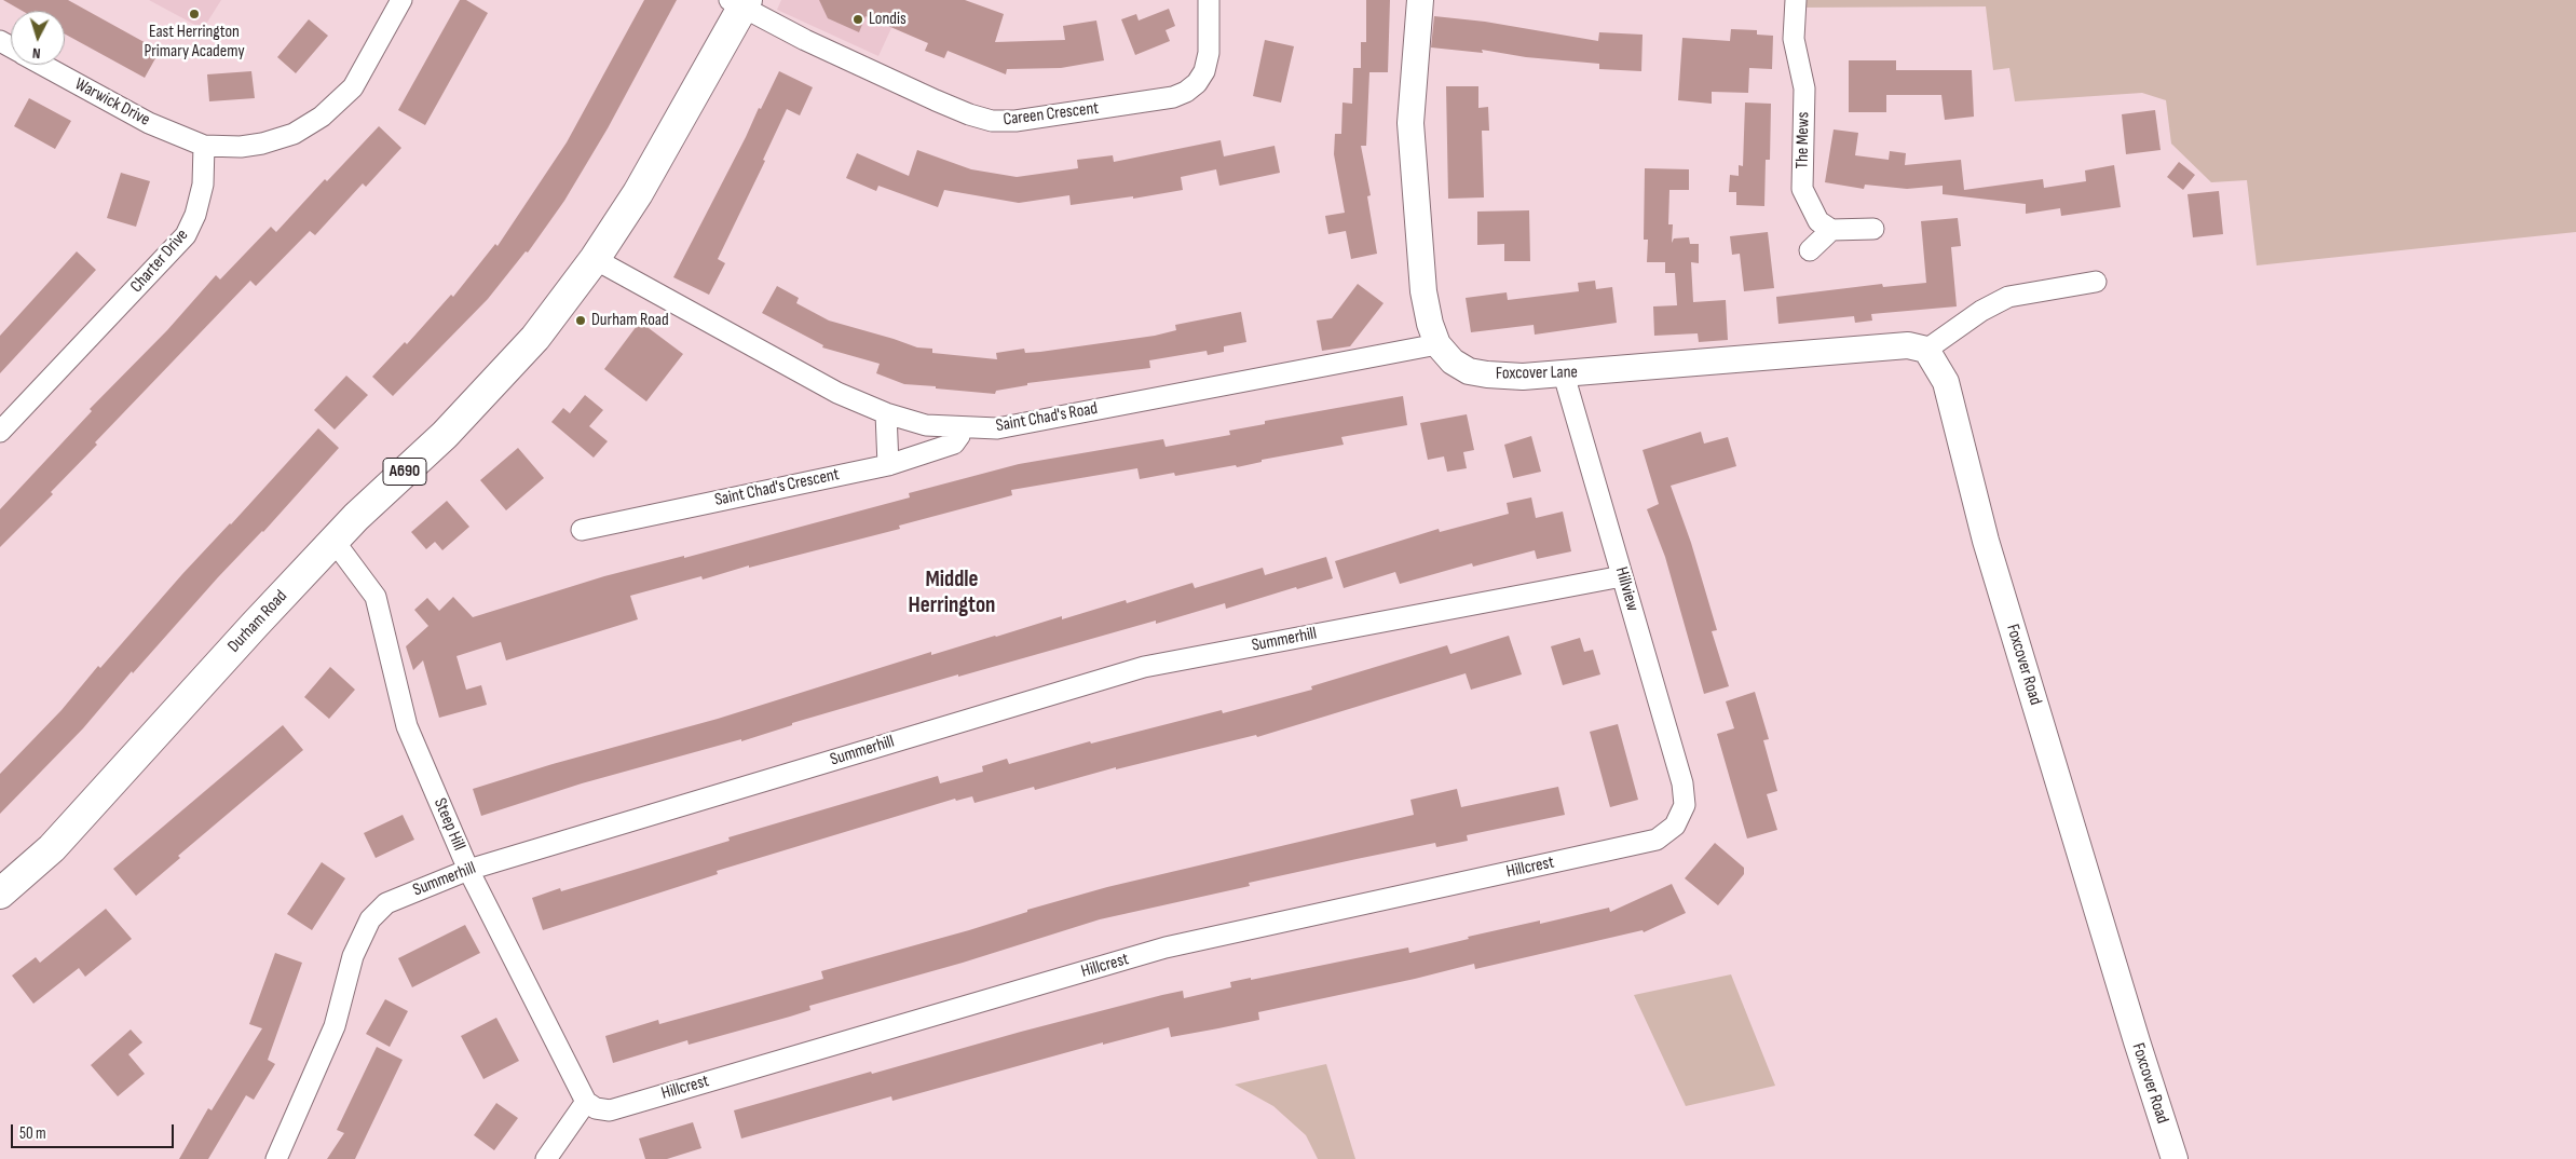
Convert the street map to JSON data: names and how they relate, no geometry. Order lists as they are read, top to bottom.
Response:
{
  "streets": {
    "highway": ["A690", "Durham Road"],
    "street": [
      "Warwick Drive",
      "Careen Crescent",
      "The Mews",
      "Charter Drive",
      "Foxcover Lane",
      "Saint Chad's Road",
      "Saint Chad's Crescent",
      "Hillview",
      "Summerhill",
      "Foxcover Road",
      "Steep Hill",
      "Hillcrest"
    ]
  },
  "crossings": [
    ["Warwick Drive", "Charter Drive"],
    ["Careen Crescent", "Durham Road"],
    ["Foxcover Lane", "Saint Chad's Road"],
    ["Foxcover Lane", "Hillview"],
    ["Foxcover Lane", "Foxcover Road"],
    ["Saint Chad's Road", "Saint Chad's Crescent"],
    ["Saint Chad's Road", "Durham Road"],
    ["Hillview", "Summerhill"],
    ["Hillview", "Hillcrest"],
    ["Durham Road", "Steep Hill"],
    ["Summerhill", "Steep Hill"],
    ["Steep Hill", "Hillcrest"]
  ],
  "districts": ["Middle Herrington"],
  "places": ["East Herrington Primary Academy", "Londis", "Durham Road"],
  "scale_bar": "50 m",
  "north": "bottom"
}
